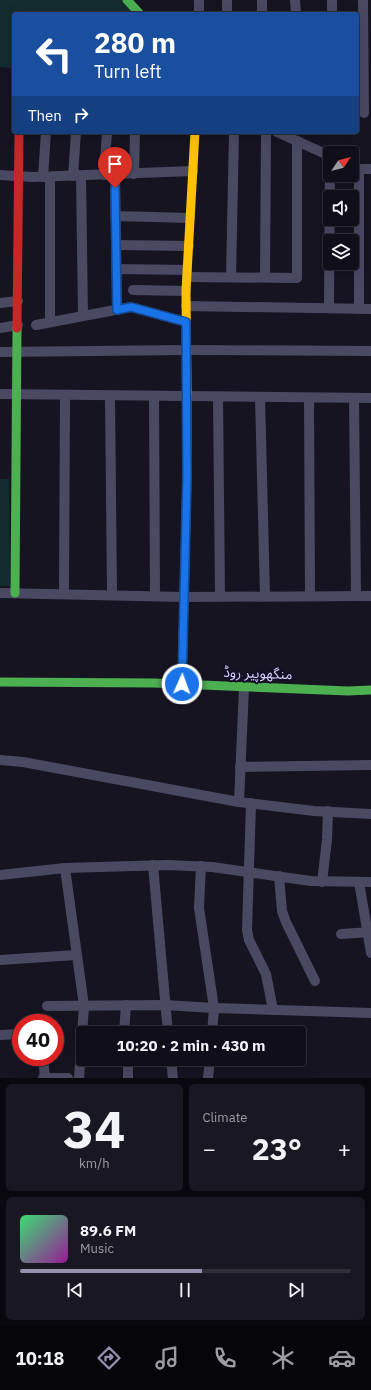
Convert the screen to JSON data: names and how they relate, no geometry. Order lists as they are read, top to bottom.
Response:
{
  "streets": {
    "street": ["منگھوپیر روڈ"]
  },
  "north": "top right",
  "page": {
    "turn": ["280 m", "Turn left"],
    "then": "Then",
    "limit": "40",
    "trip": "10:20 · 2 min · 430 m",
    "tile": [
      ["34", "km/h"],
      "Climate"
    ],
    "heat": ["−", "23°", "+"],
    "song": ["89.6 FM", "Music"],
    "tabs": "10:18"
  }
}
